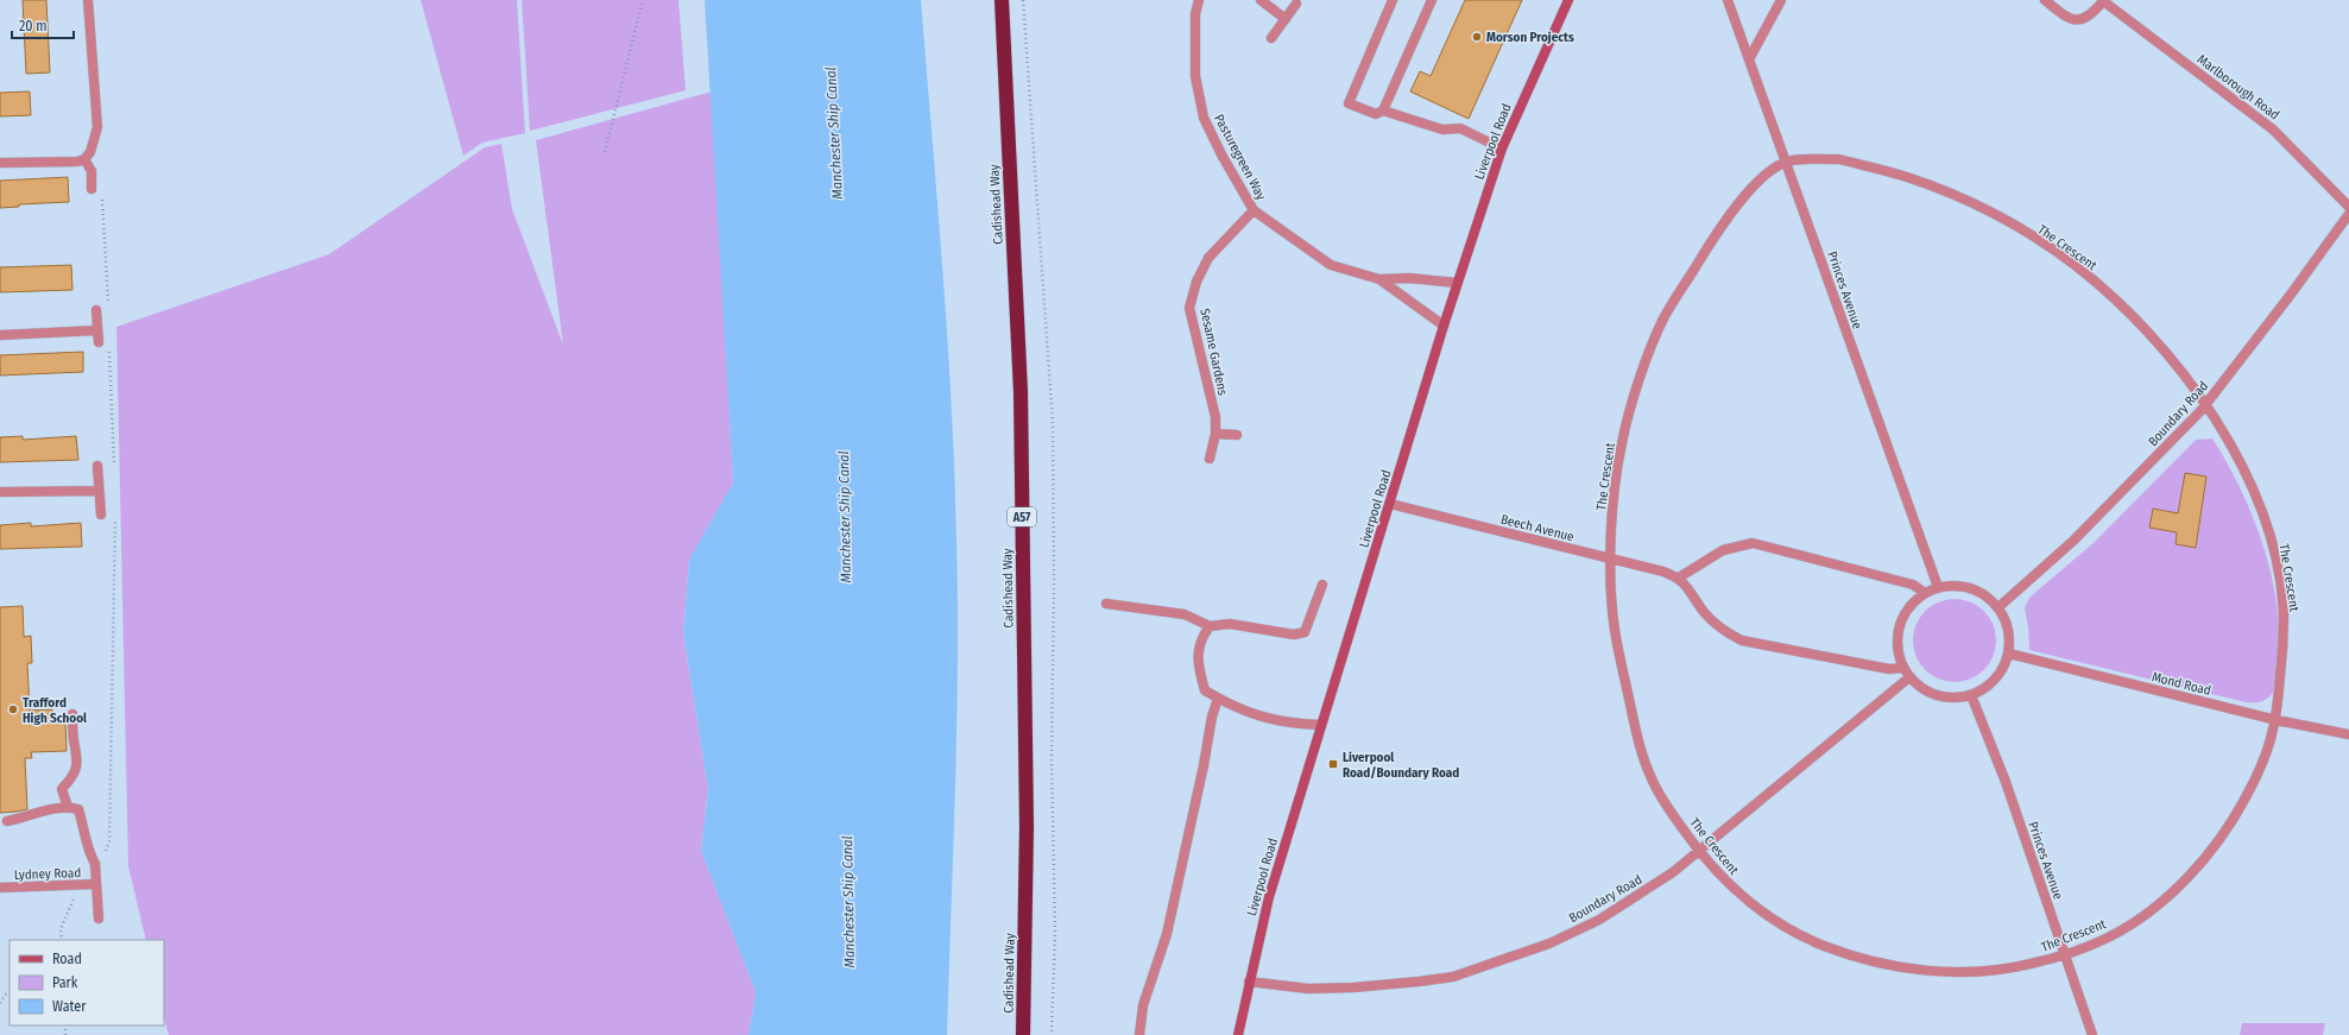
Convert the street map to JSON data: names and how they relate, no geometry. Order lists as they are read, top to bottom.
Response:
{
  "streets": {
    "highway": ["Cadishead Way", "A57"],
    "main road": ["Liverpool Road"],
    "street": [
      "Marlborough Road",
      "Pasturegreen Way",
      "The Crescent",
      "Princes Avenue",
      "Sesame Gardens",
      "Boundary Road",
      "Beech Avenue",
      "Mond Road",
      "Lydney Road"
    ]
  },
  "crossings": [
    ["Liverpool Road", "Pasturegreen Way"],
    ["Liverpool Road", "Boundary Road"],
    ["Liverpool Road", "Beech Avenue"],
    ["Pasturegreen Way", "Sesame Gardens"],
    ["The Crescent", "Princes Avenue"],
    ["The Crescent", "Boundary Road"],
    ["The Crescent", "Beech Avenue"],
    ["The Crescent", "Mond Road"],
    ["Princes Avenue", "Boundary Road"],
    ["Princes Avenue", "Mond Road"],
    ["Boundary Road", "Mond Road"]
  ],
  "water": ["Manchester Ship Canal"],
  "places": {
    "other": ["Morson Projects", "Trafford High School"],
    "transit": ["Liverpool Road/Boundary Road"]
  },
  "legend": ["Road", "Park", "Water"],
  "scale_bar": "20 m"
}
